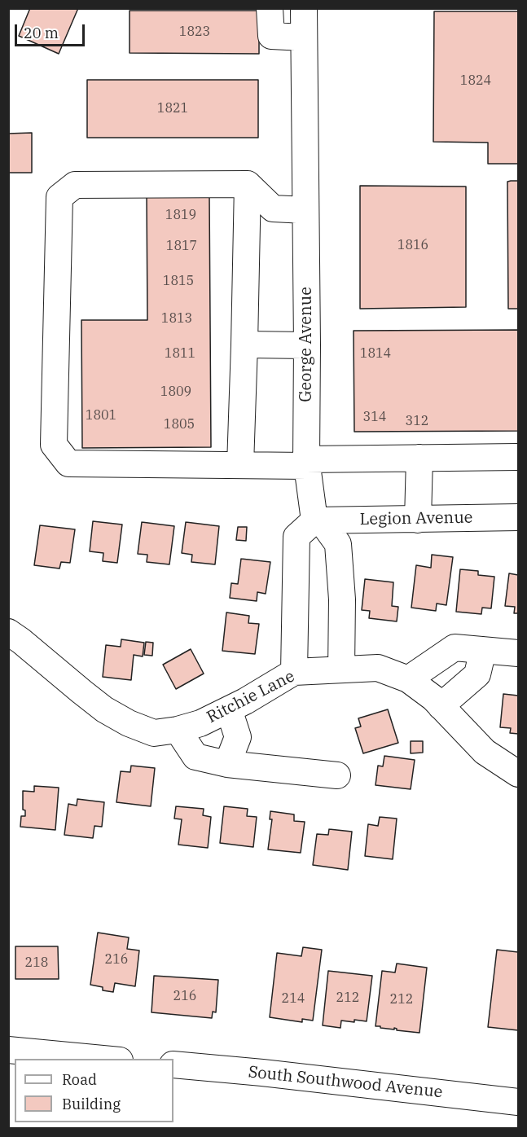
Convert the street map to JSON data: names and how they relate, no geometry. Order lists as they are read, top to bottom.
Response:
{
  "streets": {
    "street": [
      "George Avenue",
      "Legion Avenue",
      "Ritchie Lane",
      "South Southwood Avenue"
    ]
  },
  "crossings": [
    ["George Avenue", "Legion Avenue"]
  ],
  "house_numbers": [
    "1823",
    "1824",
    "1821",
    "1819",
    "1816",
    "1817",
    "1815",
    "1813",
    "1811",
    "1814",
    "1809",
    "1801",
    "314",
    "312",
    "1805",
    "216",
    "218",
    "216",
    "212",
    "214",
    "212"
  ],
  "legend": ["Road", "Building"],
  "scale_bar": "20 m"
}
